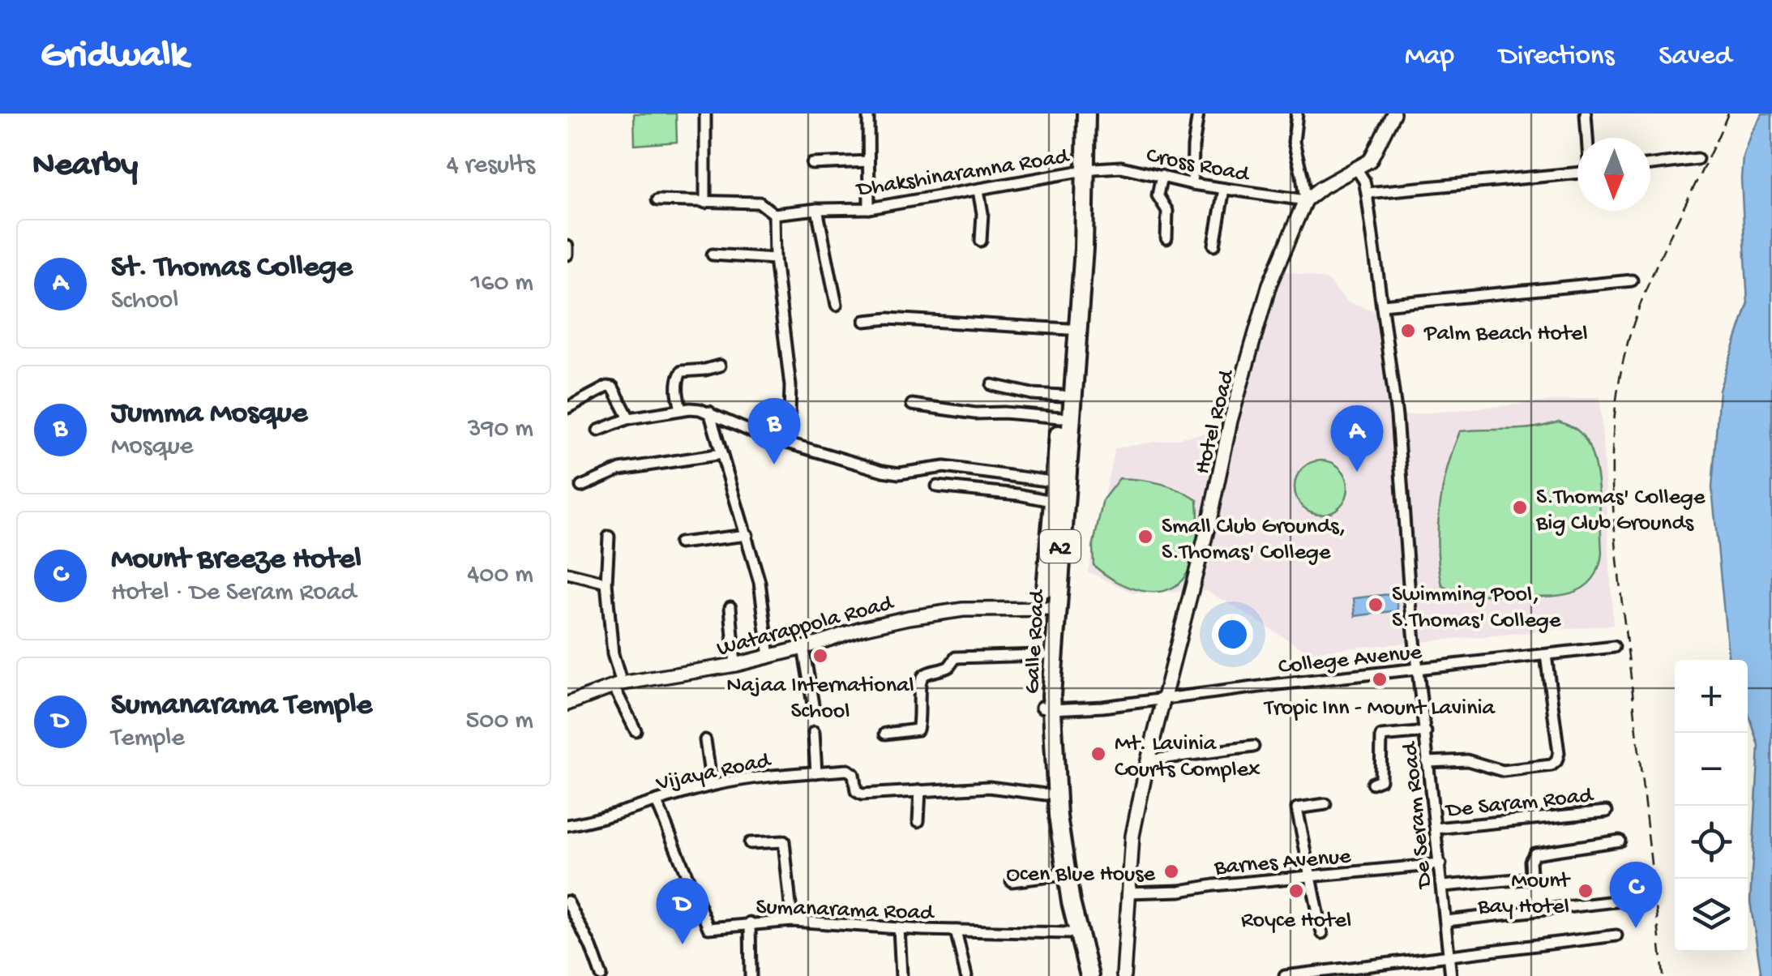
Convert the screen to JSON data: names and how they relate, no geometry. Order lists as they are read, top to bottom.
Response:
{
  "streets": {
    "highway": ["A2", "Galle Road"],
    "street": [
      "Cross Road",
      "Dhakshinaramna Road",
      "Hotel Road",
      "Watarappola Road",
      "College Avenue",
      "Vijaya Road",
      "De Saram Road",
      "De Seram Road",
      "Barnes Avenue",
      "Sumanarama Road"
    ]
  },
  "crossings": [
    ["Cross Road", "Dhakshinaramna Road"],
    ["Cross Road", "Hotel Road"],
    ["Cross Road", "Galle Road"],
    ["Dhakshinaramna Road", "Galle Road"],
    ["Hotel Road", "College Avenue"],
    ["Hotel Road", "Barnes Avenue"],
    ["Watarappola Road", "Galle Road"],
    ["Galle Road", "College Avenue"],
    ["Galle Road", "Vijaya Road"],
    ["Galle Road", "Sumanarama Road"],
    ["College Avenue", "De Seram Road"],
    ["Vijaya Road", "Sumanarama Road"],
    ["De Saram Road", "De Seram Road"],
    ["De Seram Road", "Barnes Avenue"]
  ],
  "places": [
    "Palm Beach Hotel",
    "S.Thomas' College Big Club Grounds",
    "Small Club Grounds, S.Thomas' College",
    "Swimming Pool, S.Thomas' College",
    "Najaa International School",
    "Tropic Inn - Mount Lavinia",
    "Mt. Lavinia Courts Complex",
    "Ocen Blue House",
    "Royce Hotel",
    "Mount Bay Hotel"
  ],
  "north": "bottom",
  "page": {
    "header": "Gridwalk",
    "nav": ["Map", "Directions", "Saved"],
    "heading": ["Nearby", "4 results"],
    "list": [
      {
        "mark": "A",
        "name": "St. Thomas College",
        "note": "School",
        "value": "160 m"
      },
      {
        "mark": "B",
        "name": "Jumma Mosque",
        "note": "Mosque",
        "value": "390 m"
      },
      {
        "mark": "C",
        "name": "Mount Breeze Hotel",
        "note": "Hotel · De Seram Road",
        "value": "400 m"
      },
      {
        "mark": "D",
        "name": "Sumanarama Temple",
        "note": "Temple",
        "value": "500 m"
      }
    ],
    "pins": [
      "B",
      "A",
      "C",
      "D"
    ],
    "map_buttons": ["+", "−"]
  }
}
